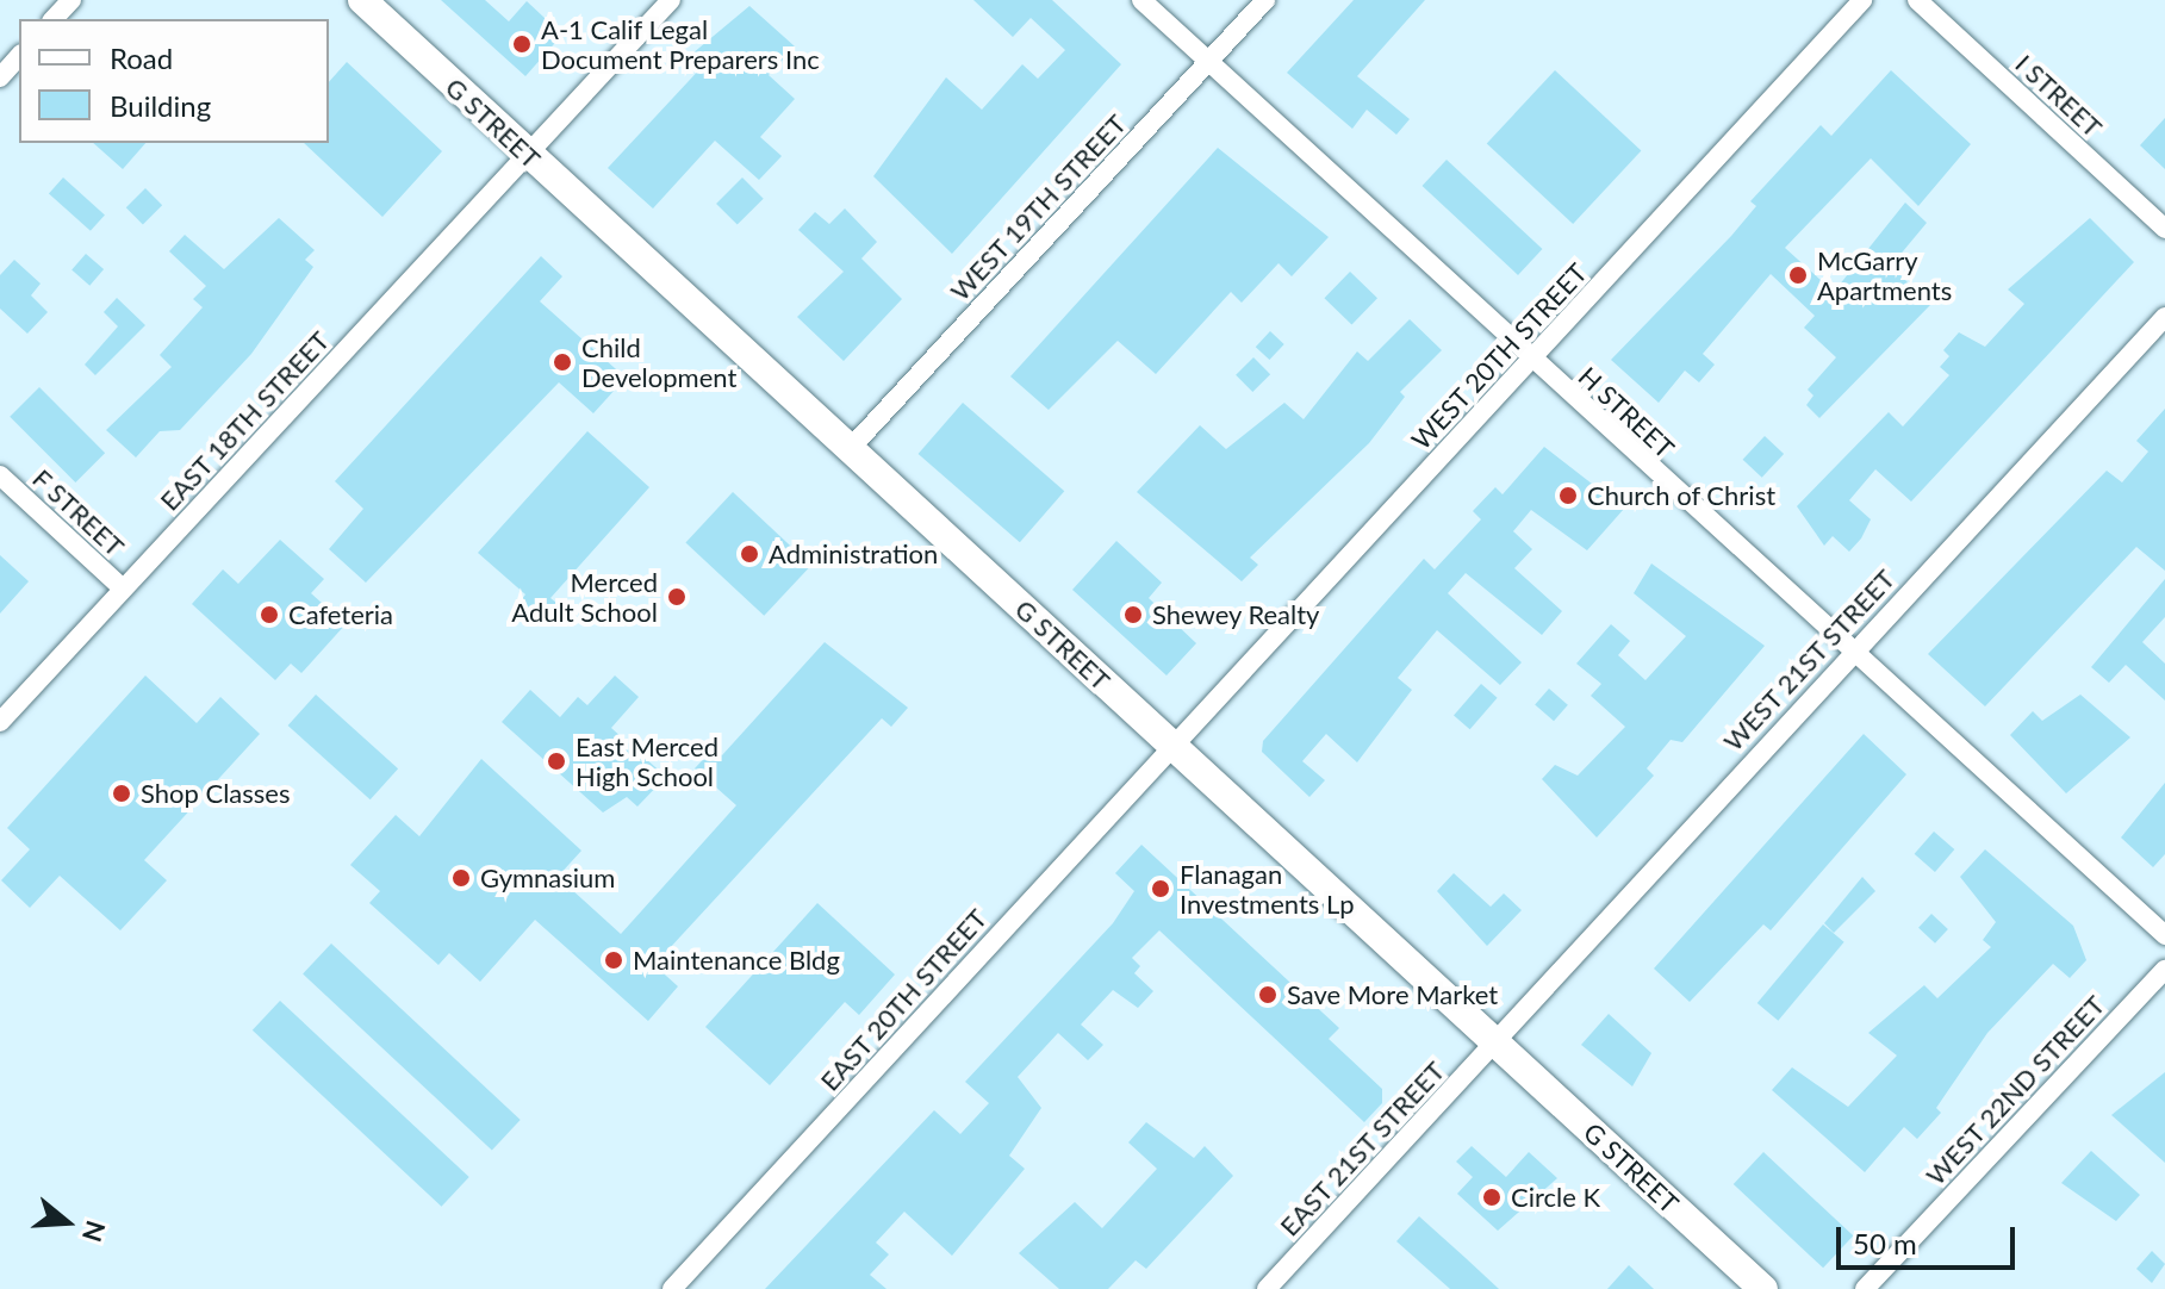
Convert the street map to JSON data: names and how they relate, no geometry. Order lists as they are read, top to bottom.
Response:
{
  "streets": {
    "main road": ["G STREET"],
    "street": [
      "I STREET",
      "WEST 19TH STREET",
      "WEST 20TH STREET",
      "H STREET",
      "EAST 18TH STREET",
      "F STREET",
      "WEST 21ST STREET",
      "EAST 20TH STREET",
      "WEST 22ND STREET",
      "EAST 21ST STREET"
    ]
  },
  "crossings": [
    ["G STREET", "WEST 19TH STREET"],
    ["G STREET", "WEST 20TH STREET"],
    ["G STREET", "EAST 18TH STREET"],
    ["G STREET", "WEST 21ST STREET"],
    ["G STREET", "EAST 20TH STREET"],
    ["G STREET", "EAST 21ST STREET"],
    ["WEST 19TH STREET", "H STREET"],
    ["WEST 20TH STREET", "H STREET"],
    ["WEST 20TH STREET", "EAST 20TH STREET"],
    ["H STREET", "WEST 21ST STREET"],
    ["EAST 18TH STREET", "F STREET"],
    ["WEST 21ST STREET", "EAST 21ST STREET"]
  ],
  "places": [
    "A-1 Calif Legal Document Preparers Inc",
    "McGarry Apartments",
    "Child Development",
    "Church of Christ",
    "Administration",
    "Merced Adult School",
    "Cafeteria",
    "Shewey Realty",
    "East Merced High School",
    "Shop Classes",
    "Gymnasium",
    "Flanagan Investments Lp",
    "Maintenance Bldg",
    "Save More Market",
    "Circle K"
  ],
  "legend": ["Road", "Building"],
  "scale_bar": "50 m",
  "north": "right"
}
